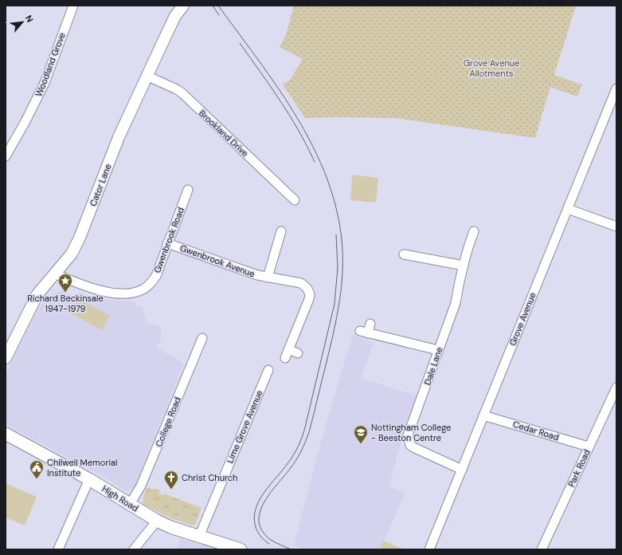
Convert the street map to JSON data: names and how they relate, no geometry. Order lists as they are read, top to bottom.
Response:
{
  "streets": {
    "main road": ["High Road"],
    "street": [
      "Woodland Grove",
      "Brookland Drive",
      "Cator Lane",
      "Gwenbrook Road",
      "Gwenbrook Avenue",
      "Grove Avenue",
      "Dale Lane",
      "College Road",
      "Lime Grove Avenue",
      "Cedar Road",
      "Park Road"
    ]
  },
  "crossings": [
    ["Brookland Drive", "Cator Lane"],
    ["Cator Lane", "Gwenbrook Road"],
    ["Gwenbrook Road", "Gwenbrook Avenue"],
    ["Grove Avenue", "Dale Lane"],
    ["Grove Avenue", "Cedar Road"],
    ["College Road", "High Road"],
    ["Lime Grove Avenue", "High Road"],
    ["Cedar Road", "Park Road"]
  ],
  "parks": ["Grove Avenue Allotments"],
  "places": {
    "place": ["Richard Beckinsale 1947-1979"],
    "school or university": ["Nottingham College - Beeston Centre"],
    "public building": ["Chilwell Memorial Institute"],
    "church": ["Christ Church"]
  },
  "north": "top right"
}
